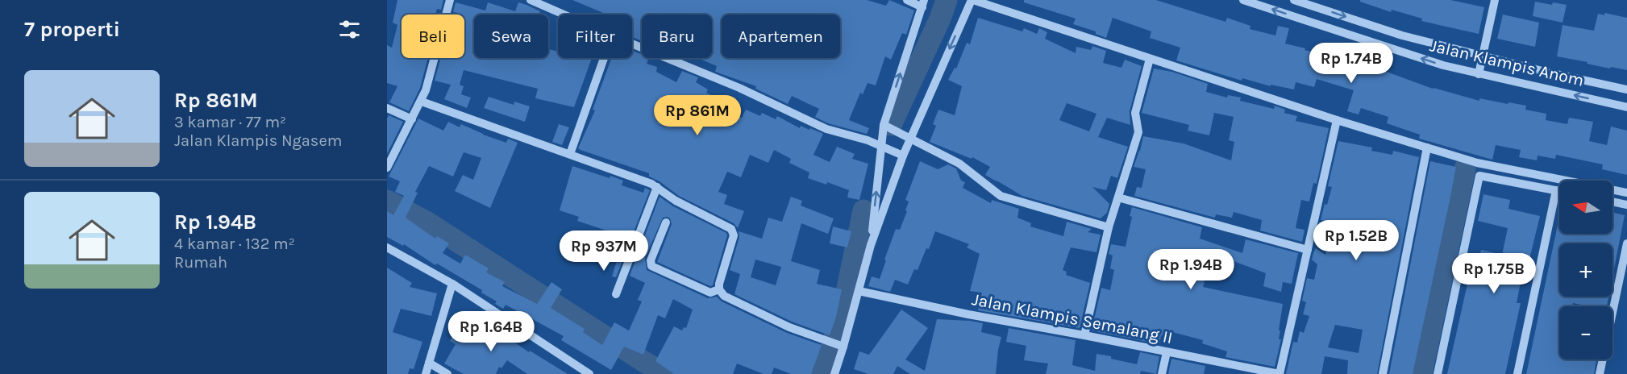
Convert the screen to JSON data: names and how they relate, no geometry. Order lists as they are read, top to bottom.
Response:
{
  "streets": {
    "street": ["Jalan Klampis Anom", "Jalan Klampis Semalang II"]
  },
  "north": "left",
  "page": {
    "heading": "7 properti",
    "chip": [
      "Beli",
      "Sewa",
      "Filter",
      "Baru",
      "Apartemen"
    ],
    "price": [
      "Rp 1.74B",
      "Rp 861M",
      "Rp 1.52B",
      "Rp 937M",
      "Rp 1.94B",
      "Rp 1.75B",
      "Rp 1.64B"
    ],
    "list": [
      {
        "name": "Rp 861M",
        "note": "3 kamar · 77 m² · Jalan Klampis Ngasem"
      },
      {
        "name": "Rp 1.94B",
        "note": "4 kamar · 132 m² · Rumah"
      }
    ],
    "map_buttons": ["+", "−"]
  }
}
